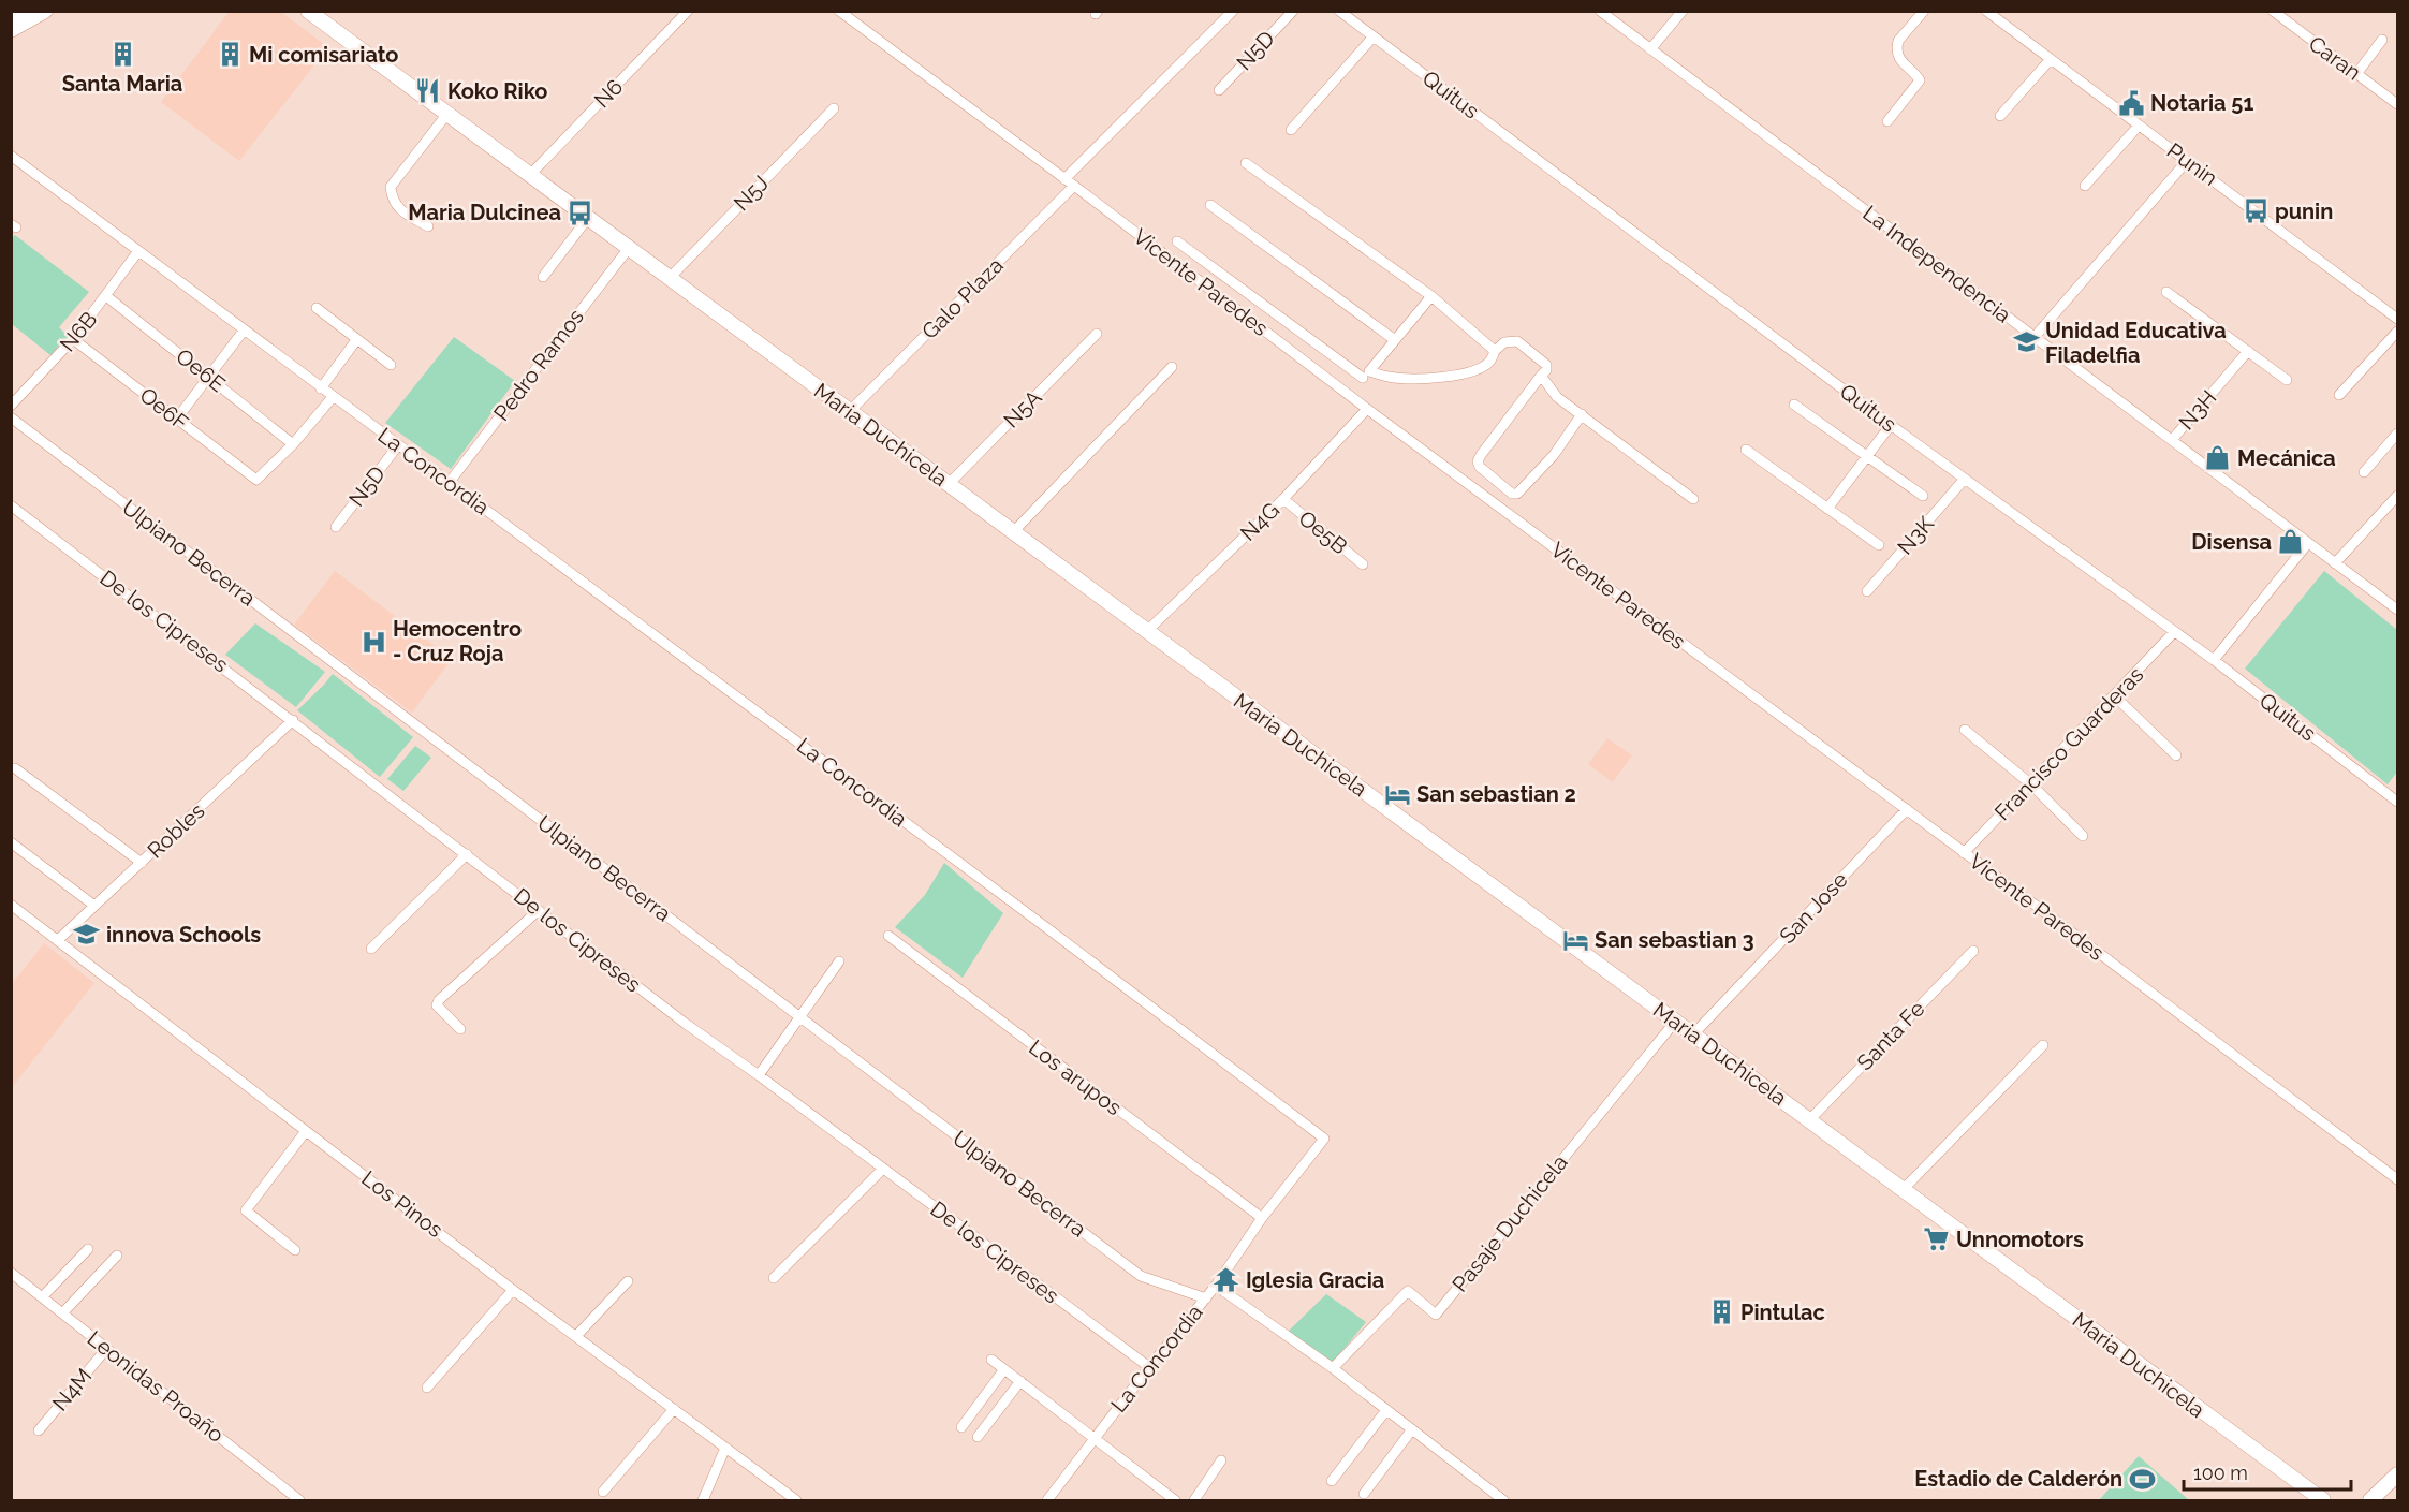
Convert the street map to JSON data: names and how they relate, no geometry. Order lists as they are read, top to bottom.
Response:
{
  "streets": {
    "main road": ["Maria Duchicela"],
    "street": [
      "N5D",
      "Caran",
      "N6",
      "Quitus",
      "Punin",
      "N5J",
      "La Independencia",
      "Vicente Paredes",
      "Galo Plaza",
      "N6B",
      "Pedro Ramos",
      "Oe6E",
      "Oe6F",
      "N5A",
      "N3H",
      "La Concordia",
      "N4G",
      "Oe5B",
      "N3K",
      "Ulpiano Becerra",
      "De los Cipreses",
      "Francisco Guarderas",
      "Robles",
      "San Jose",
      "Santa Fe",
      "Los arupos",
      "Los Pinos",
      "Pasaje Duchicela",
      "Leonidas Proaño",
      "N4M"
    ]
  },
  "crossings": [
    ["N5D", "La Concordia"],
    ["N6", "Maria Duchicela"],
    ["Quitus", "N3K"],
    ["Quitus", "Francisco Guarderas"],
    ["N5J", "Maria Duchicela"],
    ["La Independencia", "N3H"],
    ["Vicente Paredes", "Galo Plaza"],
    ["Vicente Paredes", "N4G"],
    ["Vicente Paredes", "Francisco Guarderas"],
    ["Vicente Paredes", "San Jose"],
    ["Galo Plaza", "Maria Duchicela"],
    ["N6B", "Oe6E"],
    ["N6B", "Oe6F"],
    ["N6B", "La Concordia"],
    ["Pedro Ramos", "Maria Duchicela"],
    ["Pedro Ramos", "La Concordia"],
    ["Oe6E", "Oe6F"],
    ["N5A", "Maria Duchicela"],
    ["Maria Duchicela", "N4G"],
    ["Maria Duchicela", "San Jose"],
    ["Maria Duchicela", "Santa Fe"],
    ["Maria Duchicela", "Pasaje Duchicela"],
    ["La Concordia", "Ulpiano Becerra"],
    ["La Concordia", "De los Cipreses"],
    ["La Concordia", "Los arupos"],
    ["N4G", "Oe5B"],
    ["De los Cipreses", "Robles"],
    ["Robles", "Los Pinos"],
    ["Leonidas Proaño", "N4M"]
  ],
  "places": {
    "building": ["Santa Maria", "Mi comisariato", "Pintulac"],
    "restaurant": ["Koko Riko"],
    "public building": ["Notaria 51"],
    "bus stop": ["punin", "Maria Dulcinea"],
    "school or university": ["Unidad Educativa Filadelfia", "innova Schools"],
    "shop": ["Mecánica", "Disensa"],
    "hospital": ["Hemocentro - Cruz Roja"],
    "hotel": ["San sebastian 2", "San sebastian 3"],
    "supermarket": ["Unnomotors"],
    "temple": ["Iglesia Gracia"],
    "sports": ["Estadio de Calderón"]
  },
  "scale_bar": "100 m"
}
